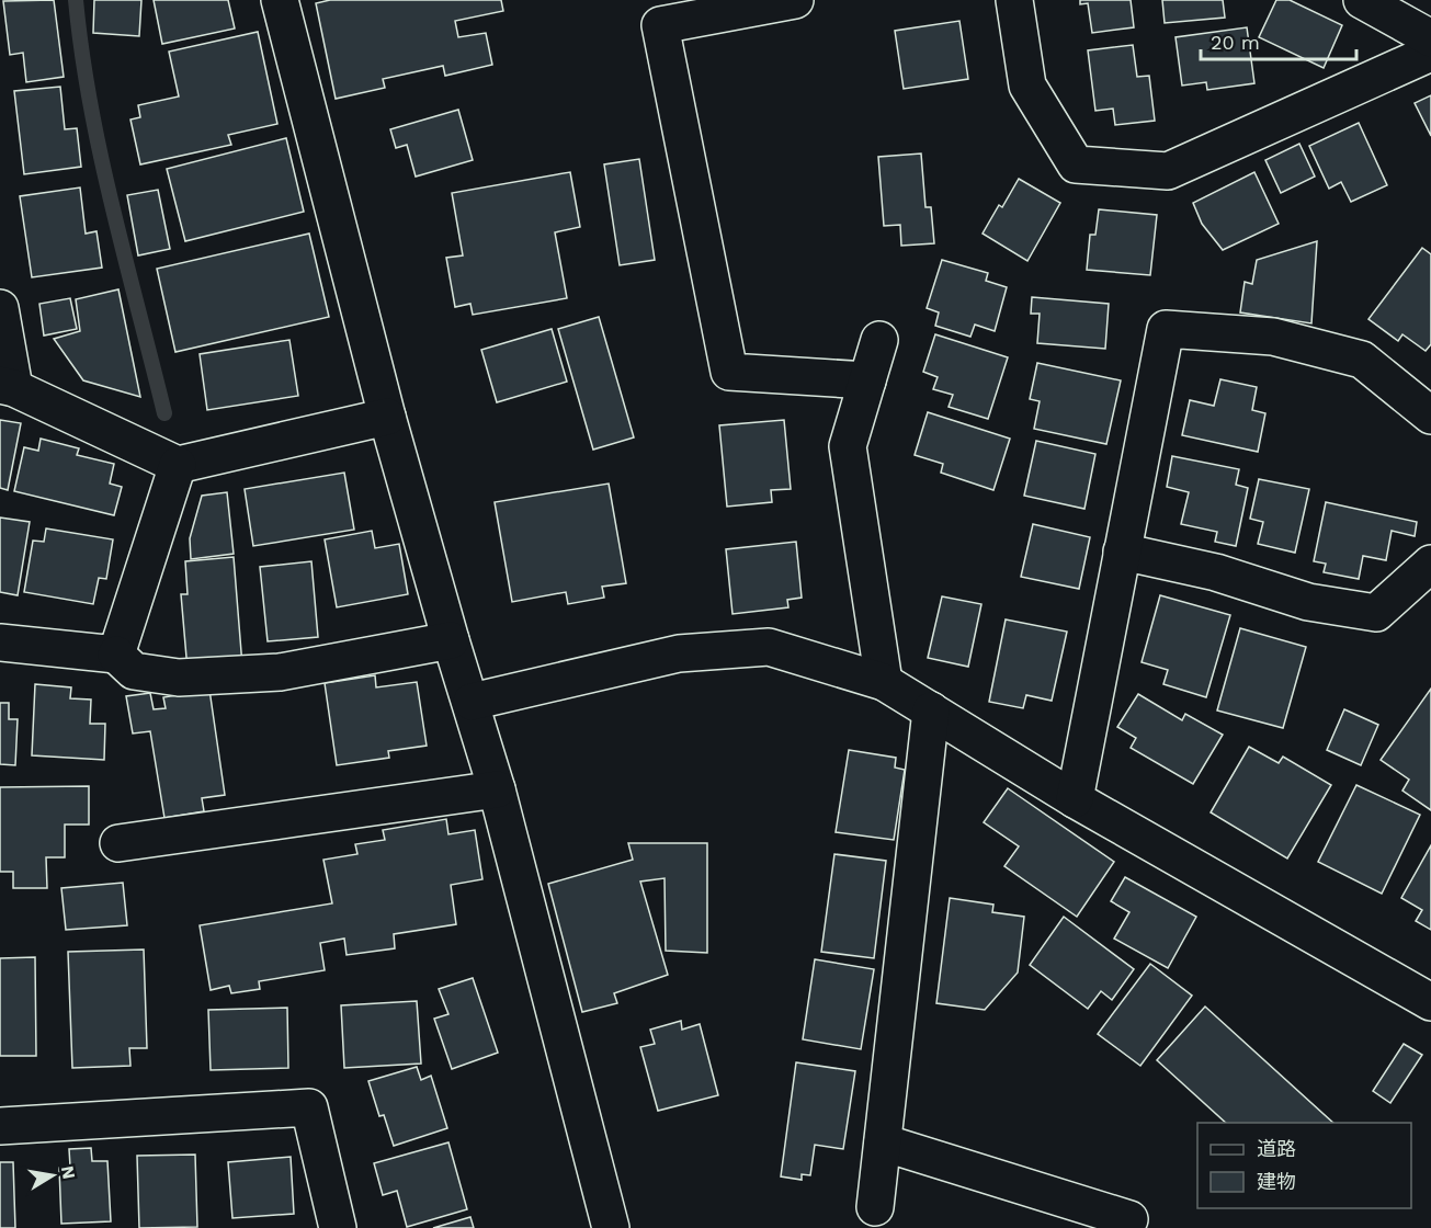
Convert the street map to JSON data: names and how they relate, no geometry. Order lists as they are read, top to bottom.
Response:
{
  "legend": ["道路", "建物"],
  "scale_bar": "20 m",
  "north": "right"
}
